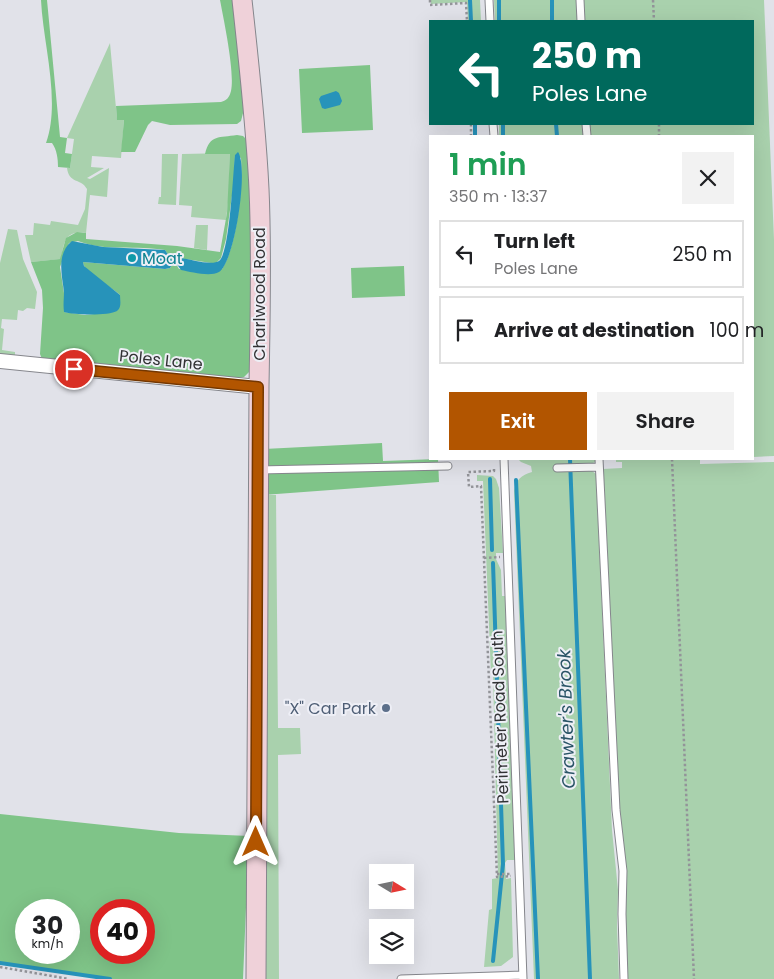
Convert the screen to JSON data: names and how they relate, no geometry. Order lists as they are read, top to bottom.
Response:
{
  "streets": {
    "street": ["Charlwood Road", "Poles Lane"],
    "lane": ["Perimeter Road South"]
  },
  "crossings": [
    ["Charlwood Road", "Poles Lane"]
  ],
  "water": ["Crawter's Brook"],
  "places": ["Moat", "\"X\" Car Park"],
  "north": "right",
  "page": {
    "turn": ["250 m", "Poles Lane"],
    "heading": ["1 min", "350 m · 13:37"],
    "list": [
      {
        "name": "Turn left",
        "note": "Poles Lane",
        "value": "250 m"
      },
      {
        "name": "Arrive at destination",
        "value": "100 m"
      }
    ],
    "buttons": ["Exit", "Share"],
    "speed": "30 km/h",
    "limit": "40"
  }
}
